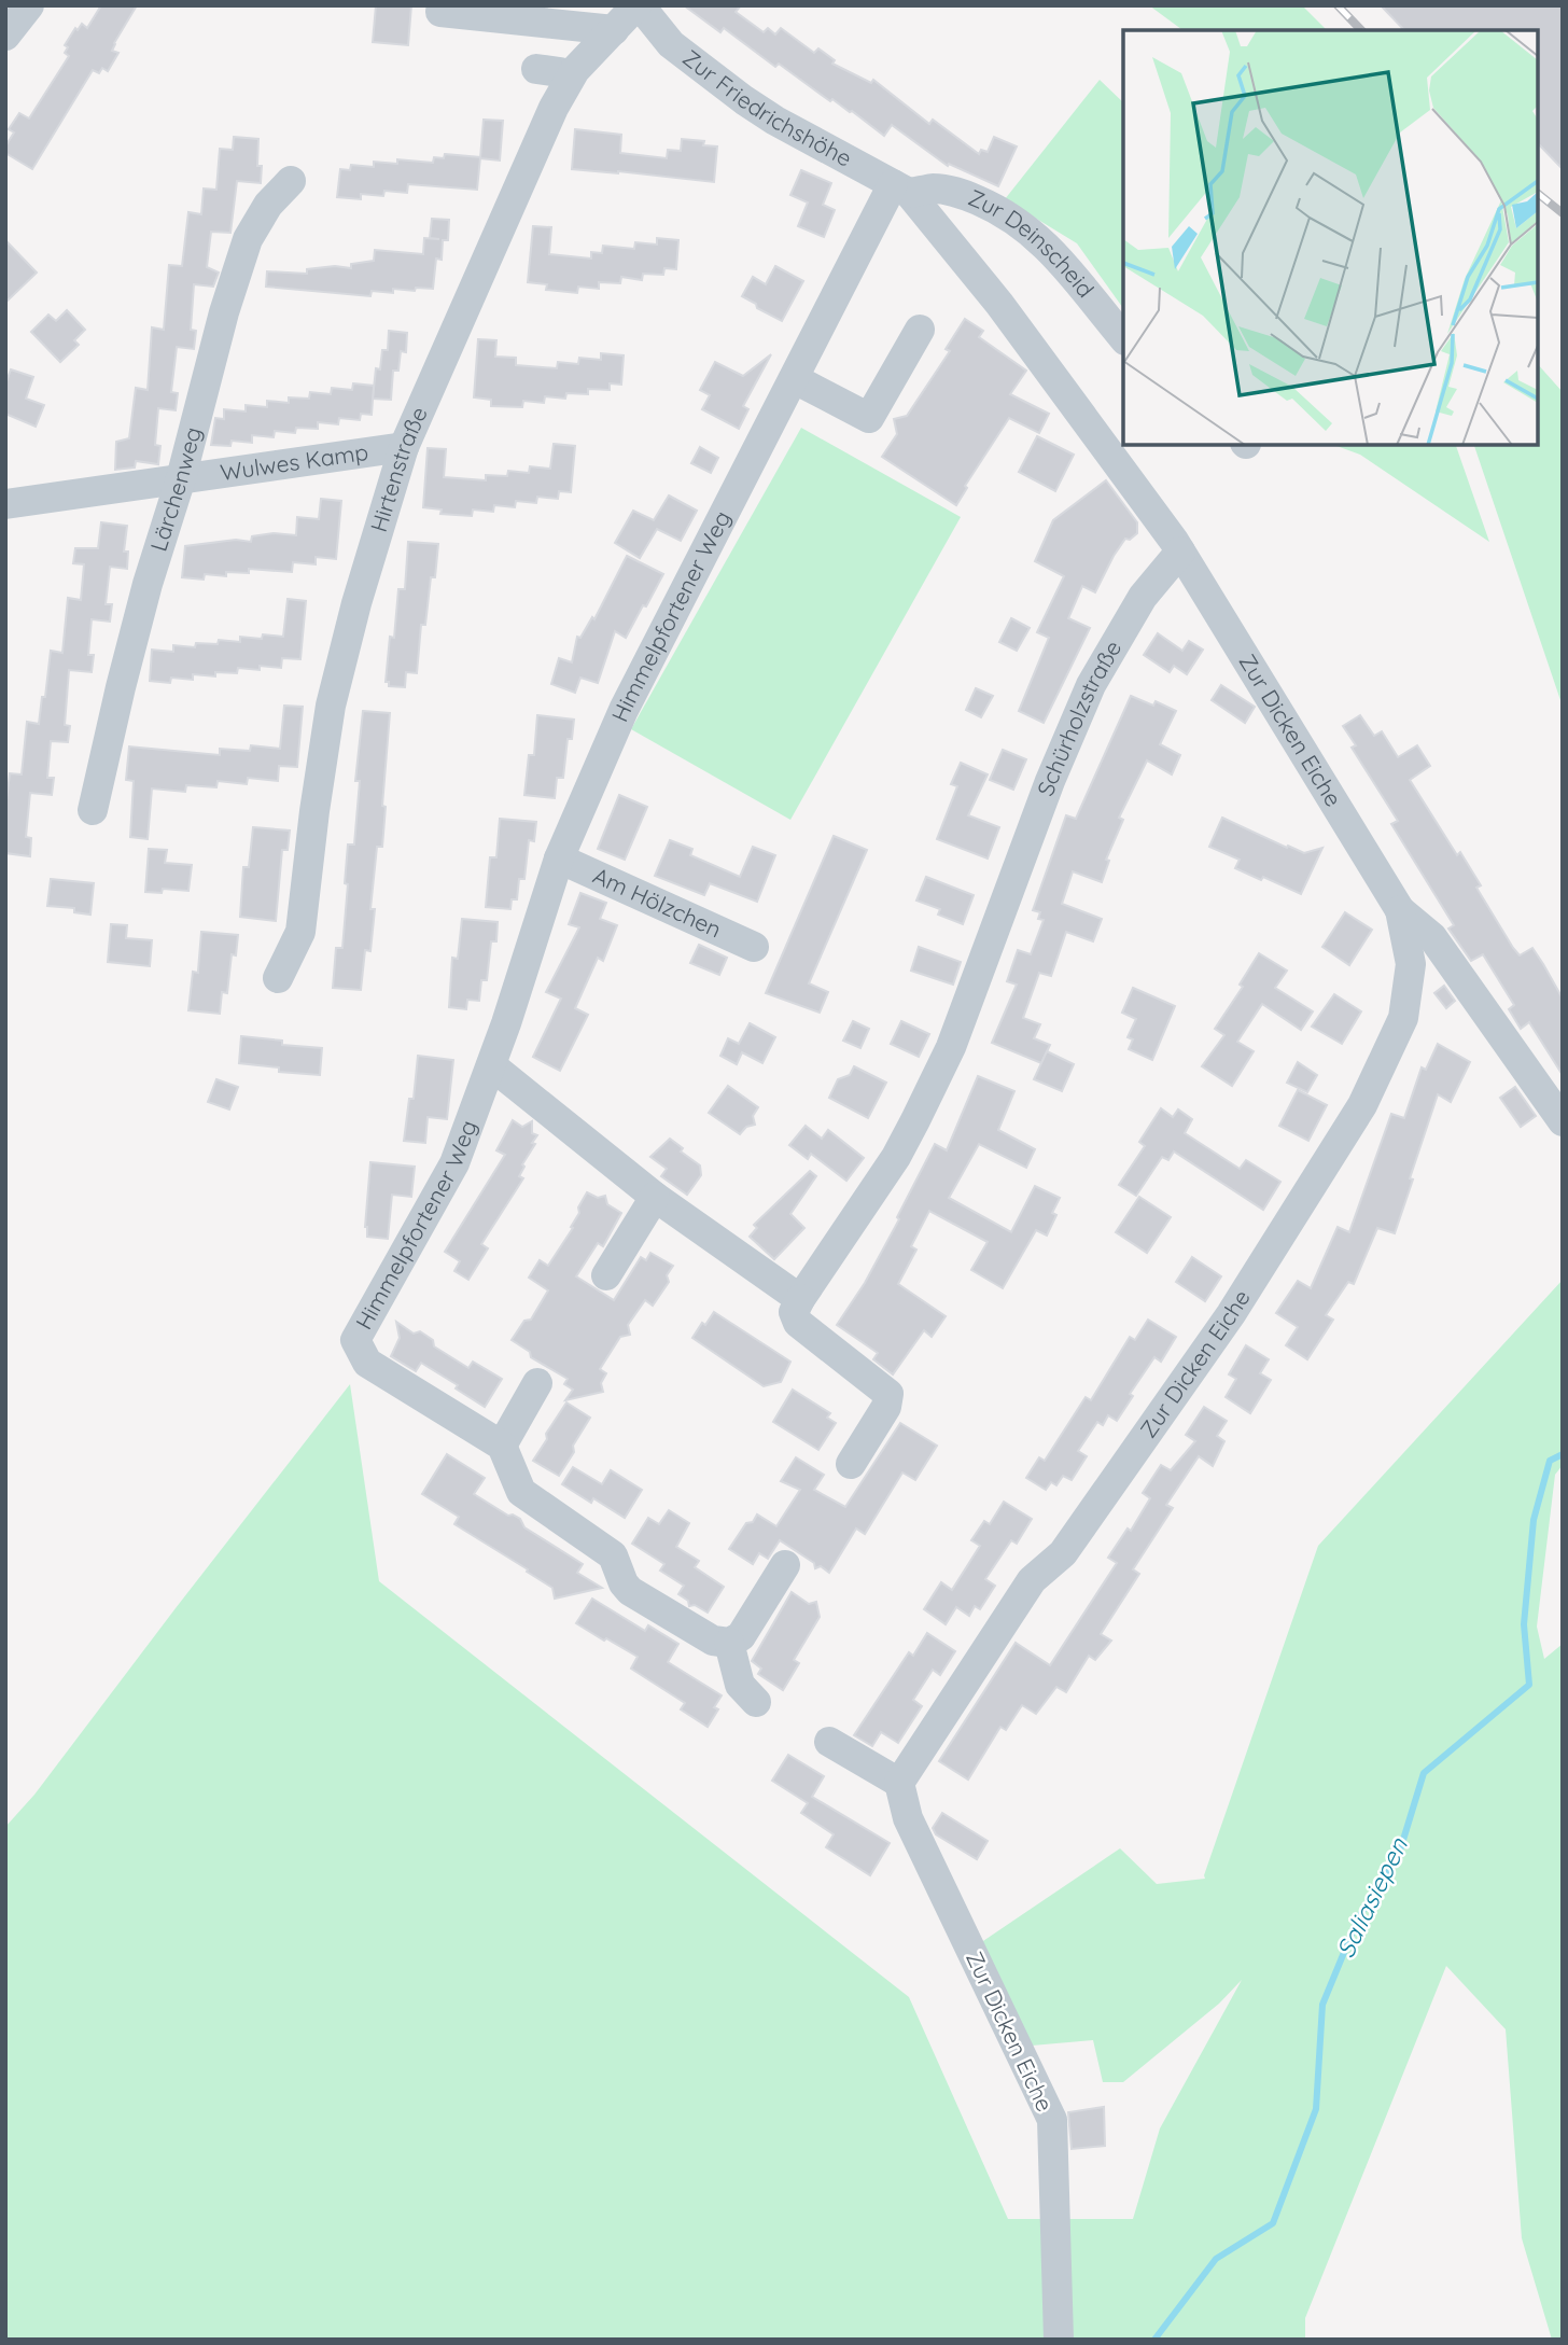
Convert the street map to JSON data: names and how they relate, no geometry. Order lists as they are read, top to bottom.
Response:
{
  "streets": {
    "street": [
      "Zur Friedrichshöhe",
      "Zur Deinscheid",
      "Wulwes Kamp",
      "Hirtenstraße",
      "Lärchenweg",
      "Himmelpfortener Weg",
      "Schürholzstraße",
      "Zur Dicken Eiche",
      "Am Hölzchen"
    ]
  },
  "crossings": [
    ["Zur Friedrichshöhe", "Zur Deinscheid"],
    ["Zur Friedrichshöhe", "Hirtenstraße"],
    ["Zur Friedrichshöhe", "Himmelpfortener Weg"],
    ["Zur Deinscheid", "Himmelpfortener Weg"],
    ["Wulwes Kamp", "Hirtenstraße"],
    ["Wulwes Kamp", "Lärchenweg"],
    ["Himmelpfortener Weg", "Am Hölzchen"],
    ["Schürholzstraße", "Zur Dicken Eiche"]
  ],
  "water": ["Saliasiepen"]
}
